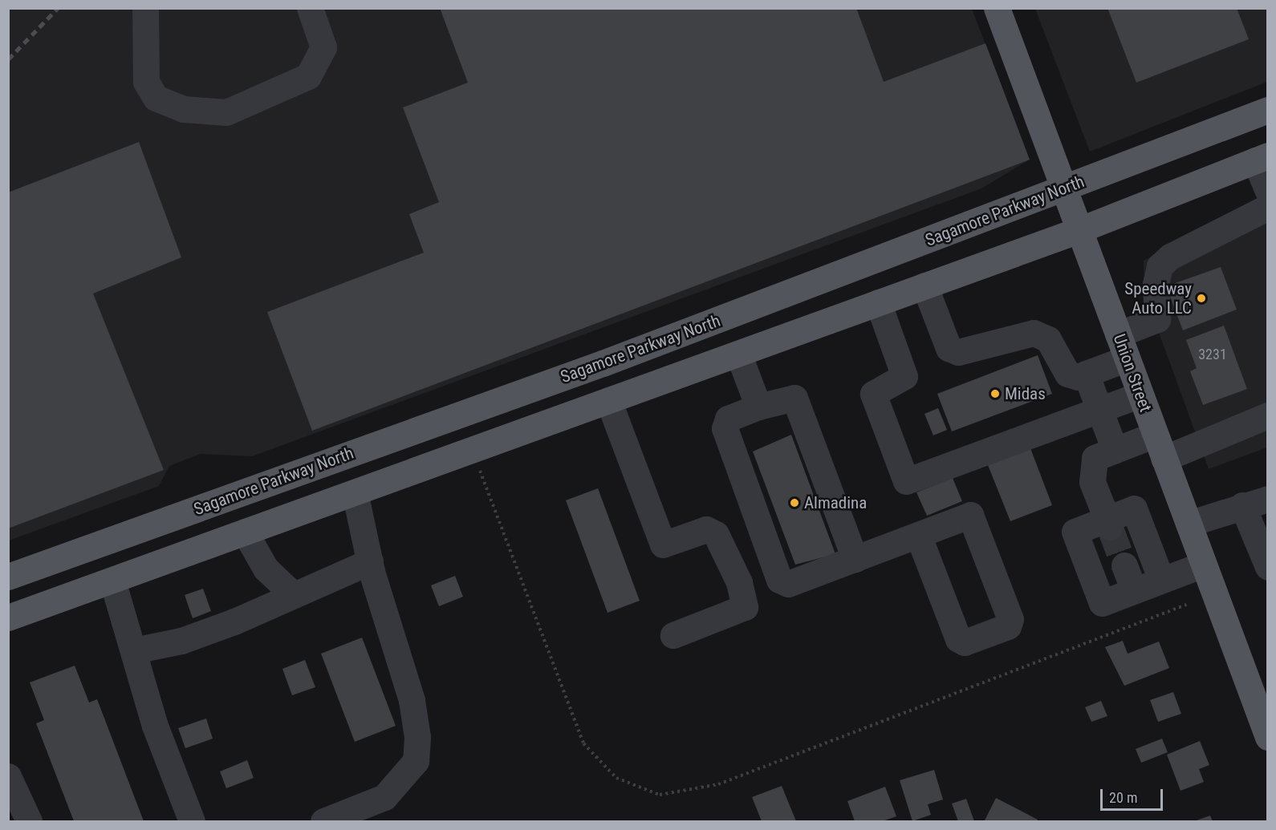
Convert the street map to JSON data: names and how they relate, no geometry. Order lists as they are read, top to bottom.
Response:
{
  "streets": {
    "main road": ["Sagamore Parkway North", "Union Street"]
  },
  "crossings": [
    ["Sagamore Parkway North", "Union Street"]
  ],
  "places": ["Speedway Auto LLC", "Midas", "Almadina"],
  "house_numbers": ["3231"],
  "scale_bar": "20 m"
}
